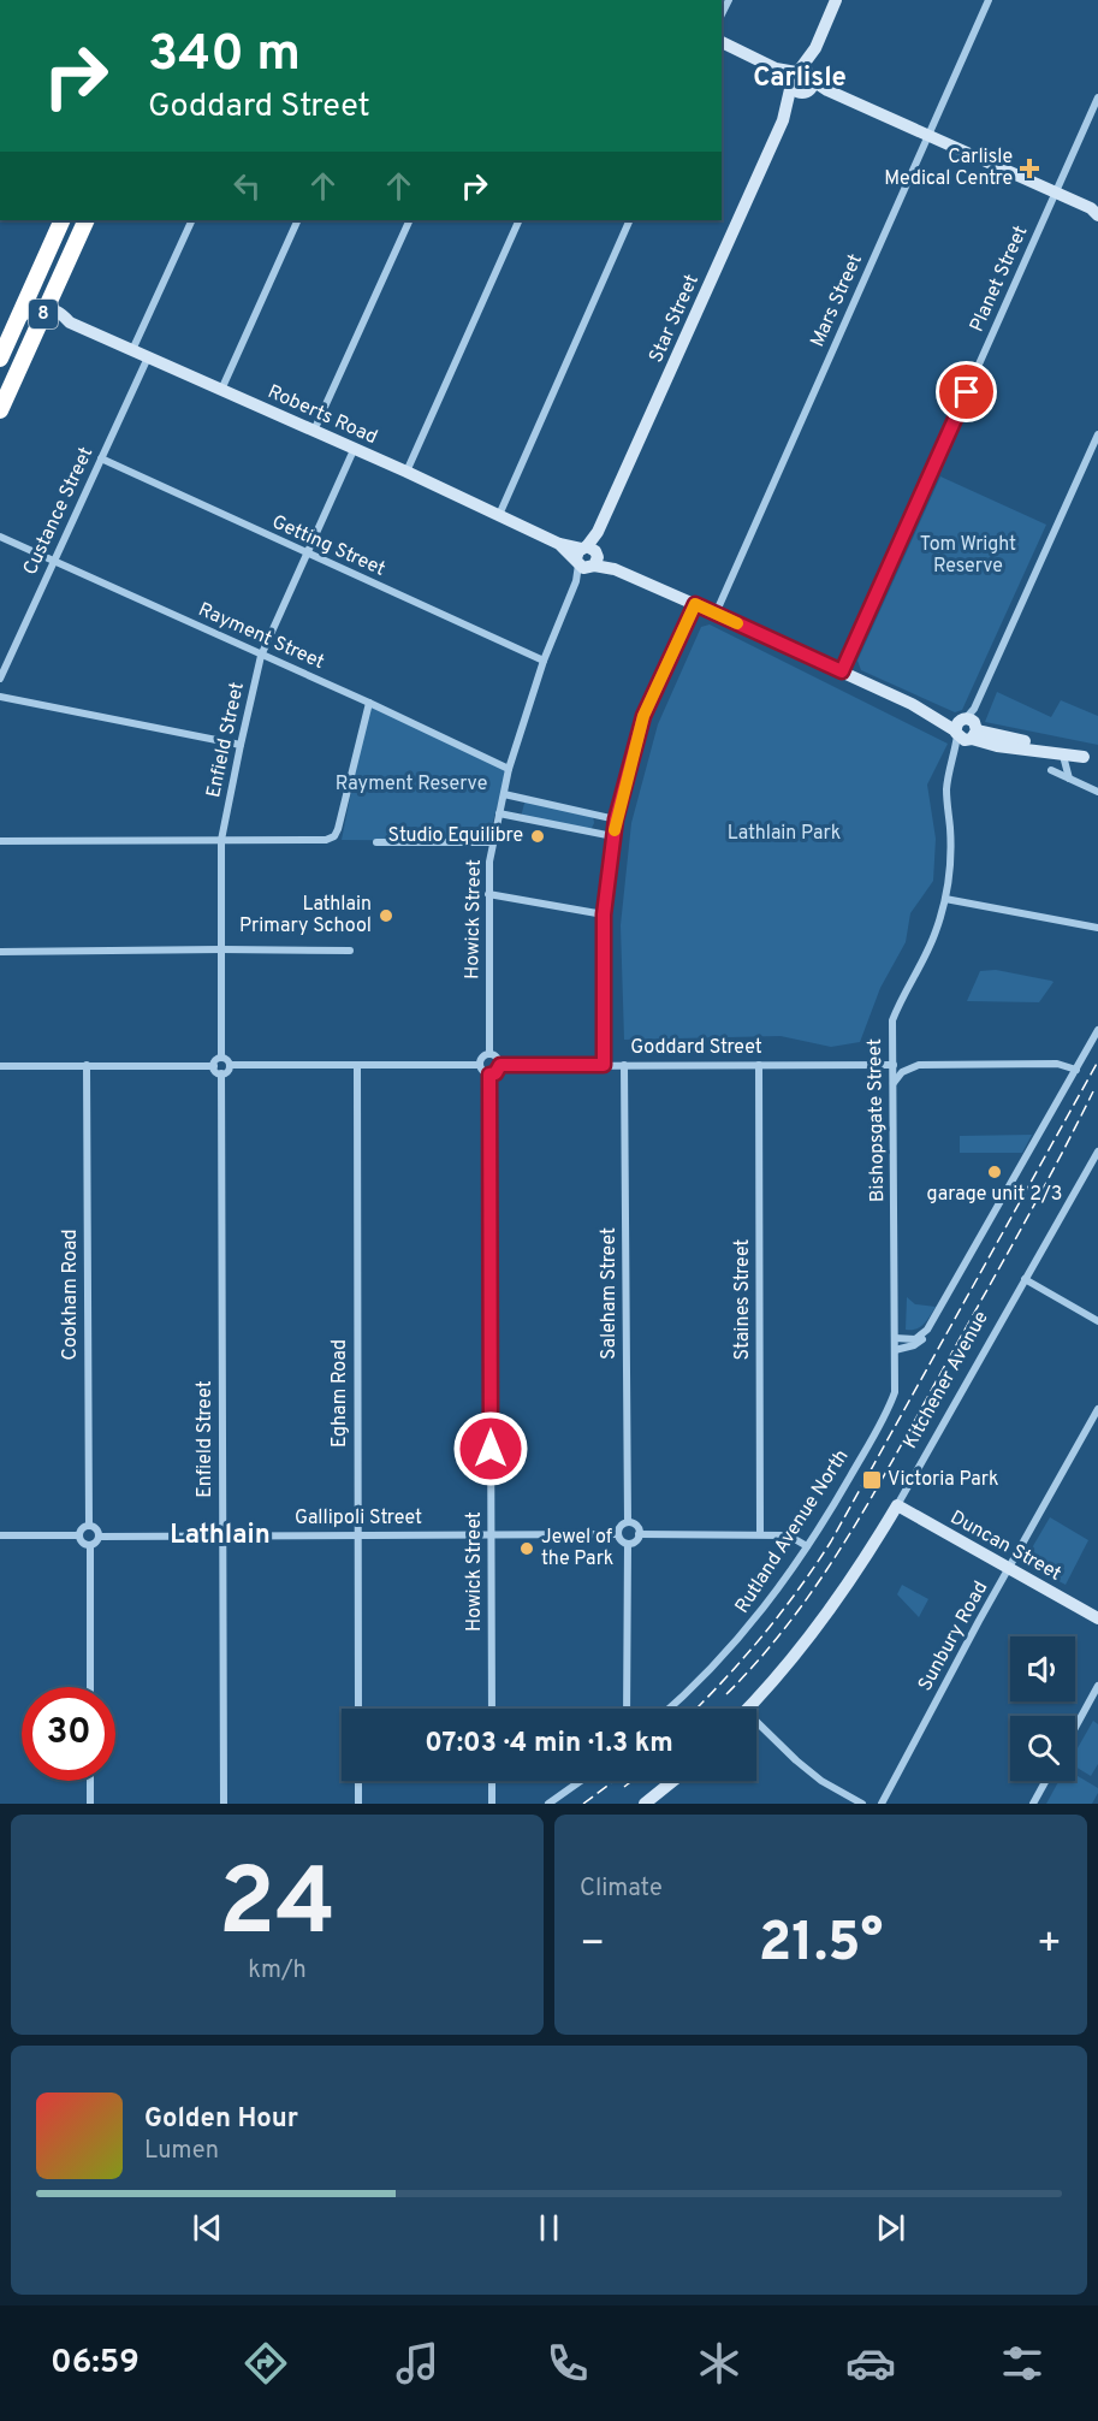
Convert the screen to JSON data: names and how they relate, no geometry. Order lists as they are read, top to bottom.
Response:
{
  "streets": {
    "highway": ["8"],
    "main road": [
      "Star Street",
      "Roberts Road",
      "Kitchener Avenue",
      "Duncan Street"
    ],
    "street": [
      "Planet Street",
      "Mars Street",
      "Custance Street",
      "Getting Street",
      "Rayment Street",
      "Enfield Street",
      "Howick Street",
      "Goddard Street",
      "Bishopsgate Street",
      "Saleham Street",
      "Cookham Road",
      "Staines Street",
      "Egham Road",
      "Gallipoli Street",
      "Rutland Avenue North",
      "Sunbury Road"
    ]
  },
  "crossings": [
    ["Planet Street", "Roberts Road"],
    ["Mars Street", "Roberts Road"],
    ["8", "Roberts Road"],
    ["Star Street", "Roberts Road"],
    ["Star Street", "Howick Street"],
    ["Roberts Road", "Custance Street"],
    ["Roberts Road", "Enfield Street"],
    ["Roberts Road", "Howick Street"],
    ["Roberts Road", "Bishopsgate Street"],
    ["Custance Street", "Getting Street"],
    ["Custance Street", "Rayment Street"],
    ["Getting Street", "Enfield Street"],
    ["Getting Street", "Howick Street"],
    ["Rayment Street", "Enfield Street"],
    ["Rayment Street", "Howick Street"],
    ["Enfield Street", "Gallipoli Street"],
    ["Howick Street", "Goddard Street"],
    ["Howick Street", "Gallipoli Street"],
    ["Goddard Street", "Bishopsgate Street"],
    ["Goddard Street", "Saleham Street"],
    ["Goddard Street", "Staines Street"],
    ["Bishopsgate Street", "Rutland Avenue North"],
    ["Saleham Street", "Gallipoli Street"],
    ["Cookham Road", "Gallipoli Street"],
    ["Kitchener Avenue", "Duncan Street"],
    ["Egham Road", "Gallipoli Street"],
    ["Duncan Street", "Sunbury Road"]
  ],
  "districts": ["Carlisle", "Lathlain"],
  "parks": ["Tom Wright Reserve", "Rayment Reserve", "Lathlain Park"],
  "places": {
    "health": ["Carlisle Medical Centre"],
    "other": [
      "Studio Equilibre",
      "Lathlain Primary School",
      "garage unit 2/3",
      "Jewel of the Park"
    ],
    "transit": ["Victoria Park"]
  },
  "page": {
    "turn": ["340 m", "Goddard Street"],
    "limit": "30",
    "trip": "07:03 · 4 min · 1.3 km",
    "tile": [
      ["24", "km/h"],
      "Climate"
    ],
    "heat": ["−", "21.5°", "+"],
    "song": ["Golden Hour", "Lumen"],
    "tabs": "06:59"
  }
}
